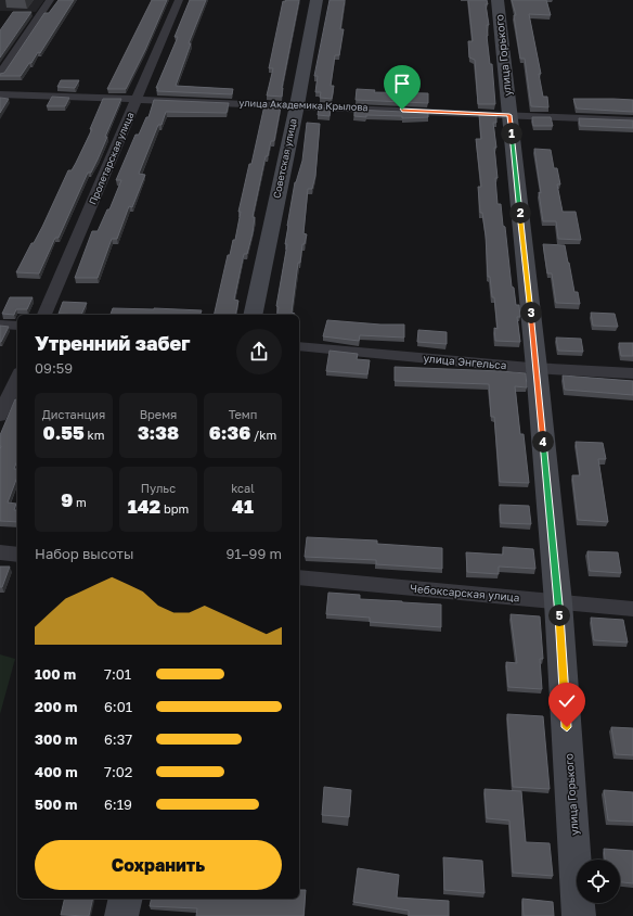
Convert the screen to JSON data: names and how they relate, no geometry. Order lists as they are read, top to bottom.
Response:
{
  "streets": {
    "street": [
      "улица Горького",
      "улица Академика Крылова",
      "Пролетарская улица",
      "Советская улица",
      "улица Энгельса",
      "Чебоксарская улица"
    ]
  },
  "crossings": [
    ["улица Горького", "улица Академика Крылова"],
    ["улица Горького", "улица Энгельса"],
    ["улица Горького", "Чебоксарская улица"],
    ["улица Академика Крылова", "Пролетарская улица"],
    ["улица Академика Крылова", "Советская улица"]
  ],
  "page": {
    "pins": [
      "1",
      "2",
      "3",
      "4",
      "5"
    ],
    "heading": ["Утренний забег", "09:59"],
    "stats": [
      ["Дистанция", "0.55 km"],
      ["Время", "3:38"],
      ["Темп", "6:36 /km"],
      ["9 m"],
      ["Пульс", "142 bpm"],
      ["kcal", "41"]
    ],
    "chart": ["Набор высоты", "91–99 m"],
    "list": [
      {
        "name": "100 m",
        "note": "7:01"
      },
      {
        "name": "200 m",
        "note": "6:01"
      },
      {
        "name": "300 m",
        "note": "6:37"
      },
      {
        "name": "400 m",
        "note": "7:02"
      },
      {
        "name": "500 m",
        "note": "6:19"
      }
    ],
    "buttons": "Сохранить"
  }
}
